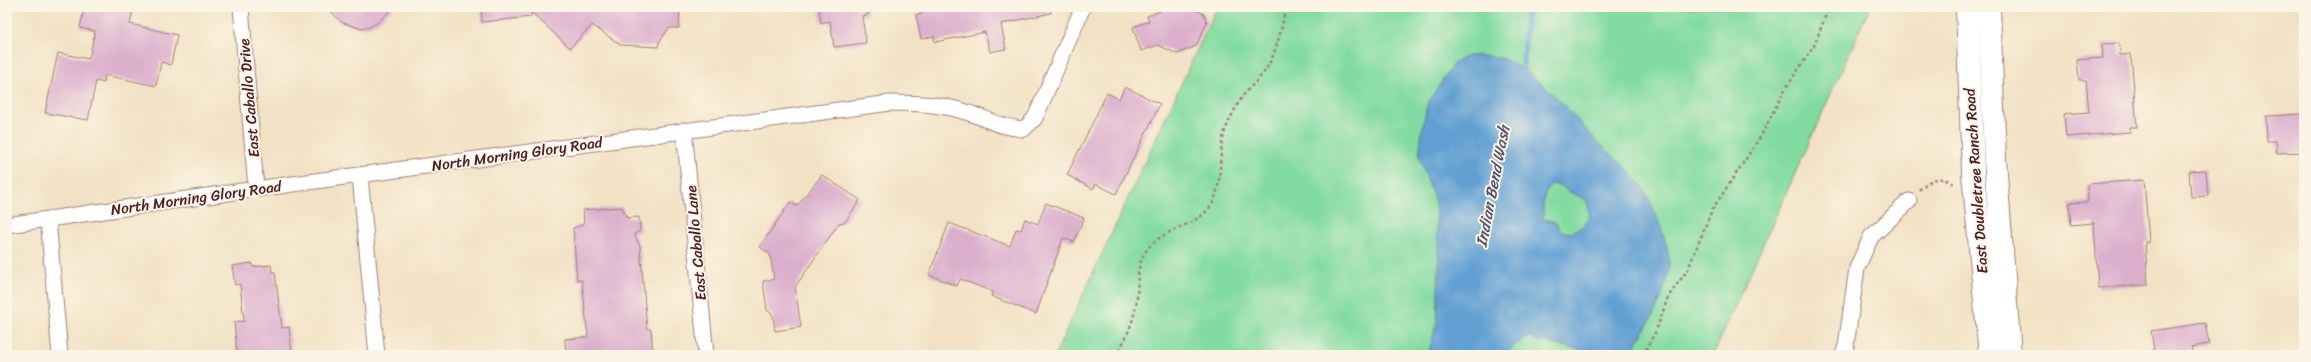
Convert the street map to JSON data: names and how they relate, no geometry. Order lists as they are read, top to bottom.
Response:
{
  "streets": {
    "main road": ["East Doubletree Ranch Road"],
    "street": ["East Caballo Drive", "North Morning Glory Road", "East Caballo Lane"]
  },
  "crossings": [
    ["East Caballo Drive", "North Morning Glory Road"],
    ["North Morning Glory Road", "East Caballo Lane"]
  ],
  "water": ["Indian Bend Wash"]
}
